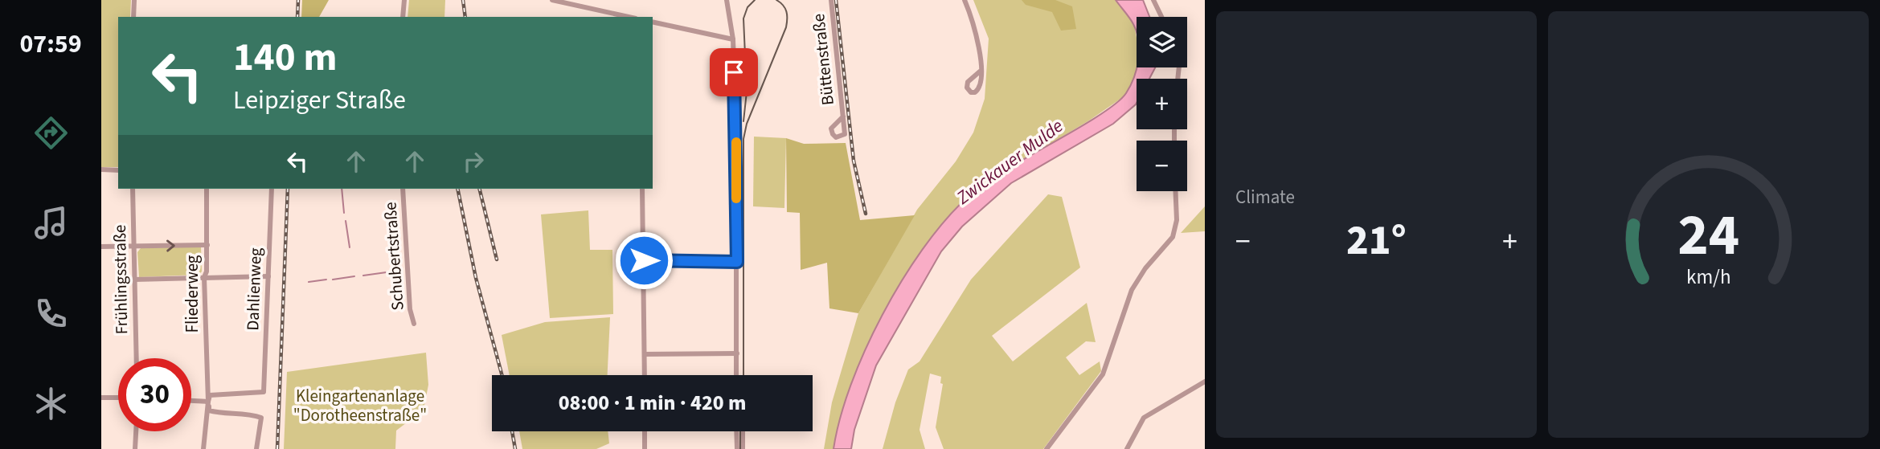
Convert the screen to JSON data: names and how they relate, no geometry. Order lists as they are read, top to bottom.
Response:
{
  "streets": {
    "street": [
      "Büttenstraße",
      "Schubertstraße",
      "Frühlingsstraße",
      "Dahlienweg",
      "Fliederweg"
    ]
  },
  "crossings": [
    ["Dahlienweg", "Fliederweg"]
  ],
  "water": ["Zwickauer Mulde"],
  "parks": ["Kleingartenanlage \"Dorotheenstraße\""],
  "page": {
    "tabs": "07:59",
    "tile": "Climate",
    "map_buttons": ["+", "−"],
    "turn": ["140 m", "Leipziger Straße"],
    "heat": ["−", "21°", "+"],
    "limit": "30",
    "trip": "08:00 · 1 min · 420 m",
    "gauge": ["24", "km/h"]
  }
}
